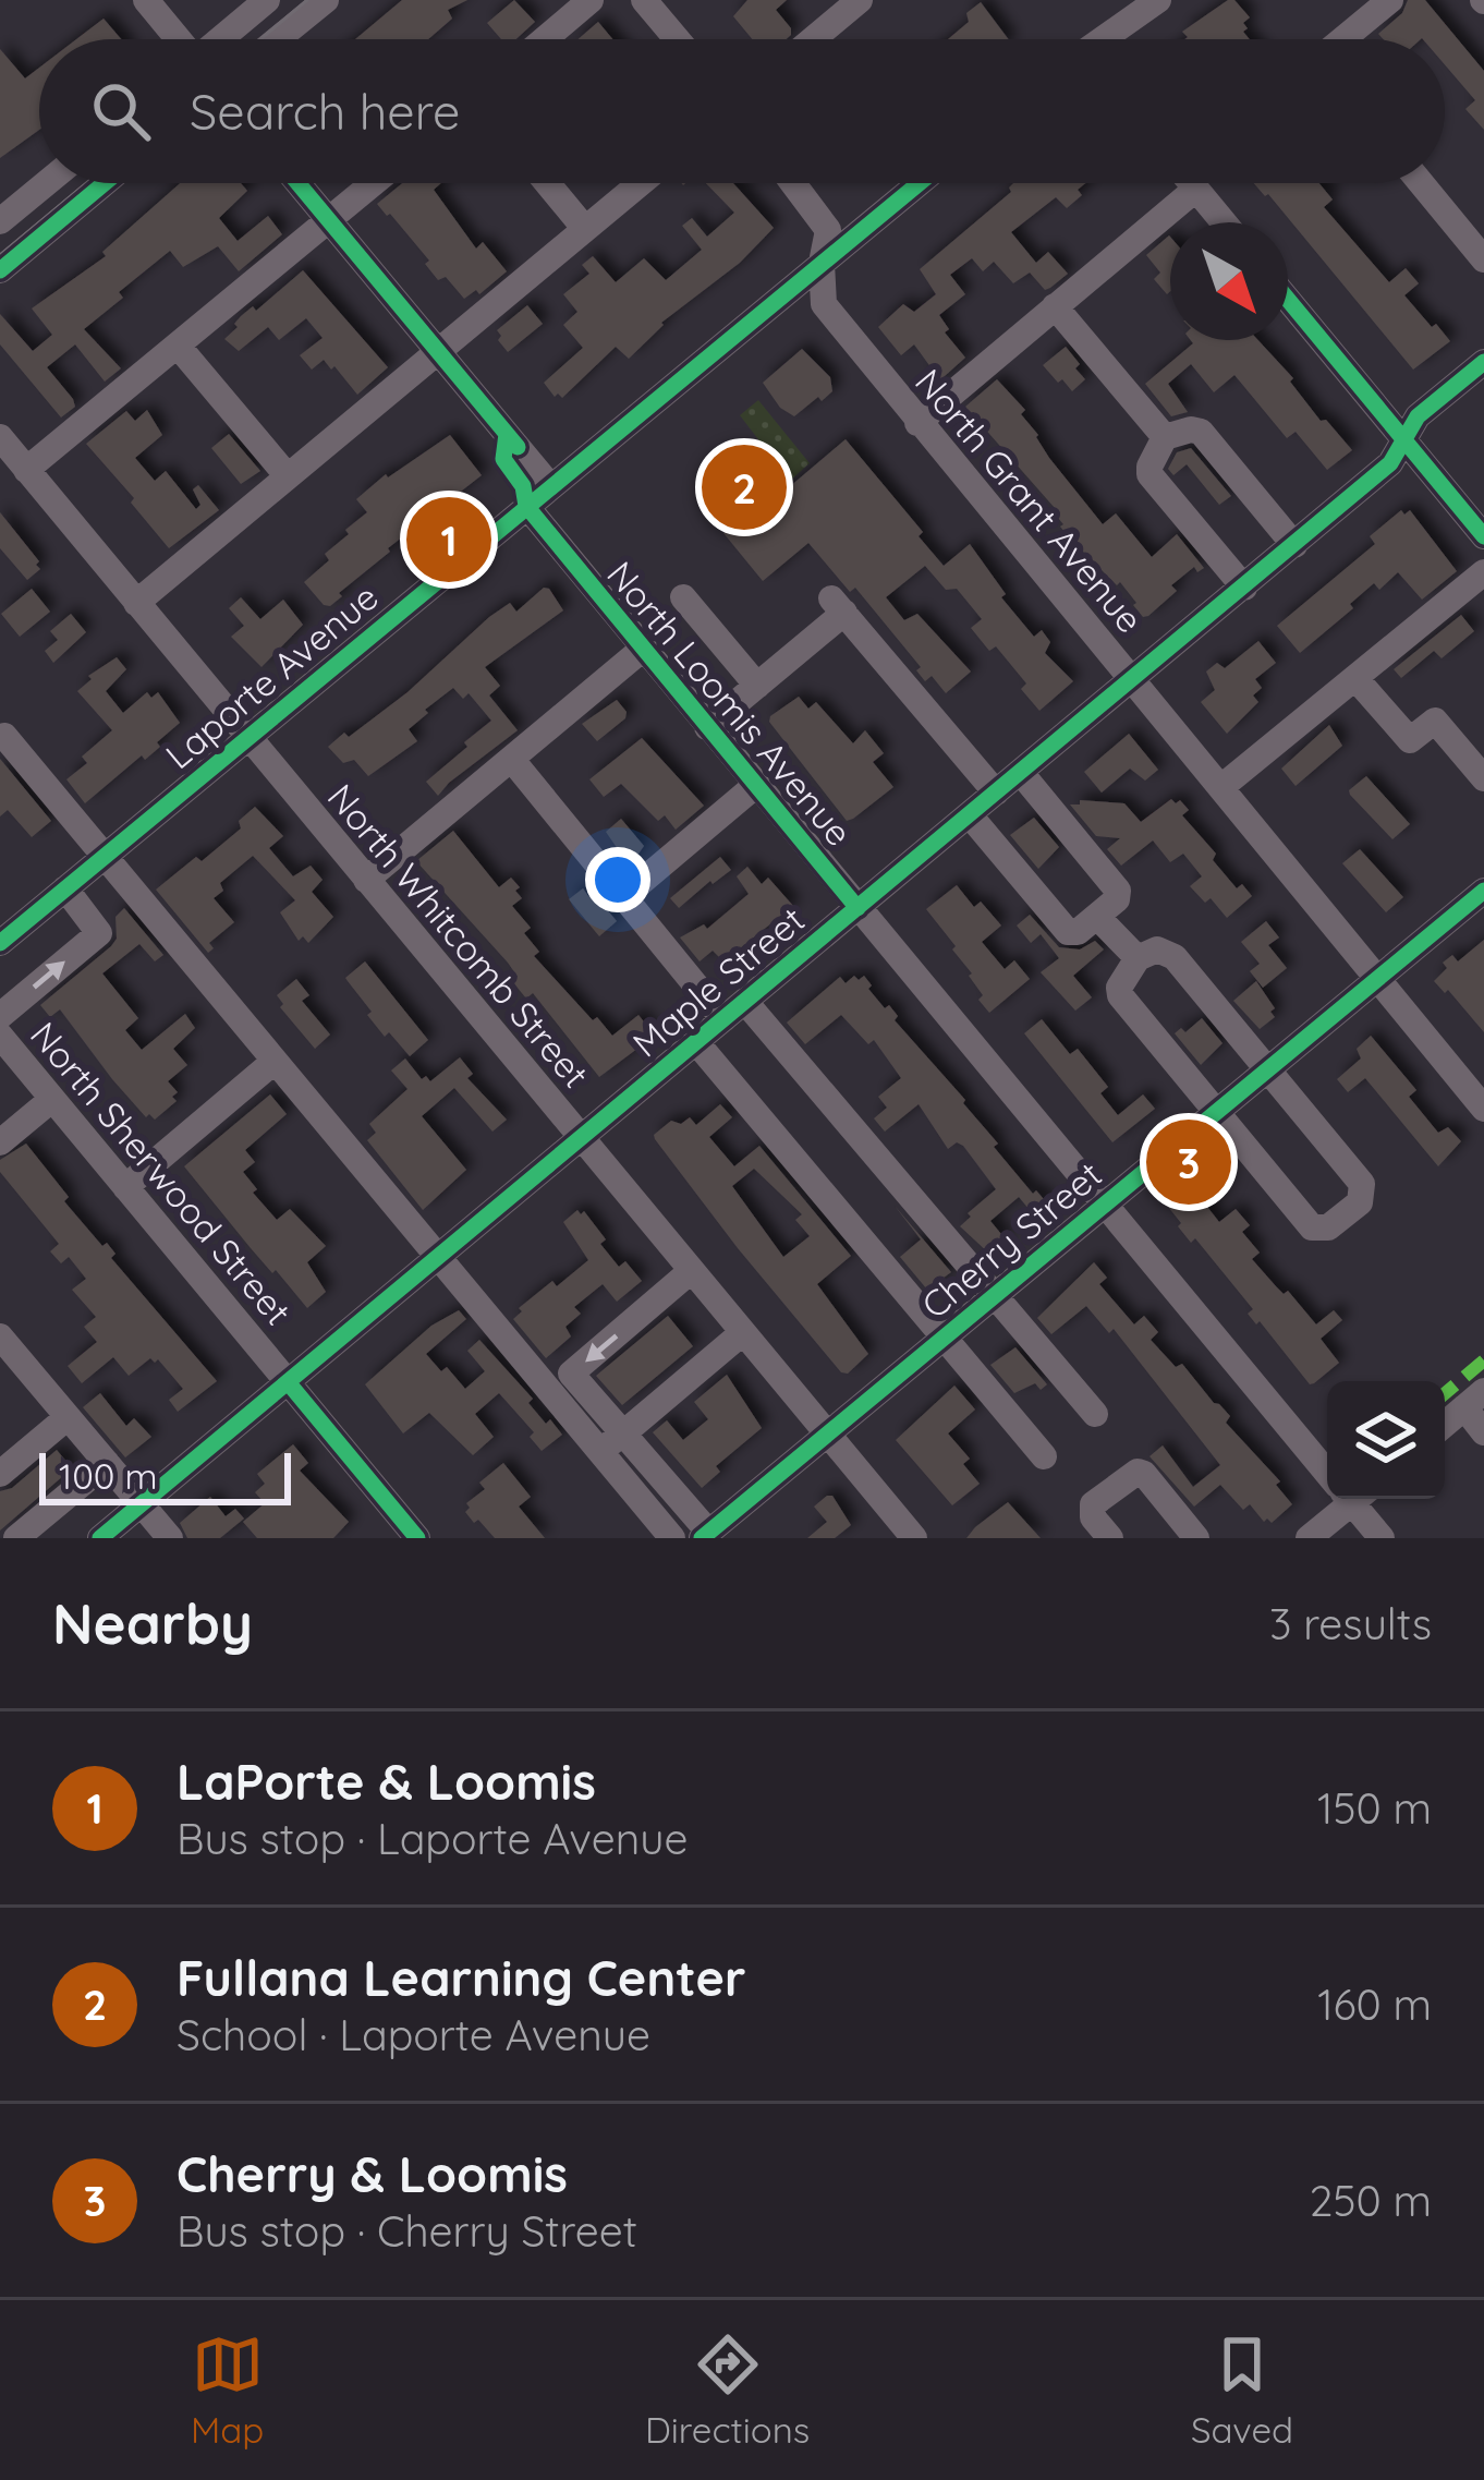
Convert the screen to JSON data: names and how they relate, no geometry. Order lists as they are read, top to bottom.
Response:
{
  "streets": {
    "street": [
      "North Grant Avenue",
      "Laporte Avenue",
      "North Loomis Avenue",
      "North Whitcomb Street",
      "Maple Street",
      "North Sherwood Street",
      "Cherry Street"
    ]
  },
  "crossings": [
    ["North Grant Avenue", "Laporte Avenue"],
    ["North Grant Avenue", "Maple Street"],
    ["North Grant Avenue", "Cherry Street"],
    ["Laporte Avenue", "North Loomis Avenue"],
    ["Laporte Avenue", "North Whitcomb Street"],
    ["North Loomis Avenue", "Maple Street"],
    ["North Loomis Avenue", "Cherry Street"],
    ["North Whitcomb Street", "Maple Street"],
    ["North Whitcomb Street", "Cherry Street"],
    ["Maple Street", "North Sherwood Street"]
  ],
  "scale_bar": "100 m",
  "north": "bottom right",
  "page": {
    "search": "Search here",
    "pins": ["2", "1", "3"],
    "scale": "100 m",
    "heading": ["Nearby", "3 results"],
    "list": [
      {
        "mark": "1",
        "name": "LaPorte & Loomis",
        "note": "Bus stop · Laporte Avenue",
        "value": "150 m"
      },
      {
        "mark": "2",
        "name": "Fullana Learning Center",
        "note": "School · Laporte Avenue",
        "value": "160 m"
      },
      {
        "mark": "3",
        "name": "Cherry & Loomis",
        "note": "Bus stop · Cherry Street",
        "value": "250 m"
      }
    ],
    "nav": ["Map", "Directions", "Saved"]
  }
}
